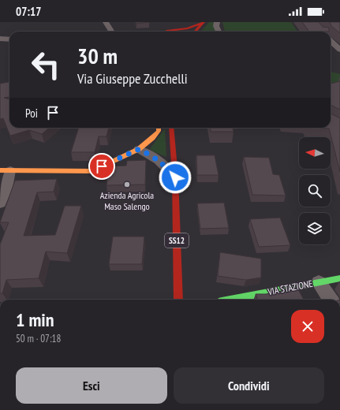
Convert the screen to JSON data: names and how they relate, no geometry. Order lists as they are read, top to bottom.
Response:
{
  "streets": {
    "street": ["SS12", "VIA STAZIONE"]
  },
  "places": ["Azienda Agricola Maso Salengo"],
  "north": "left",
  "page": {
    "status": "07:17",
    "turn": ["30 m", "Via Giuseppe Zucchelli"],
    "then": "Poi",
    "heading": ["1 min", "50 m · 07:18"],
    "buttons": ["Esci", "Condividi"]
  }
}
